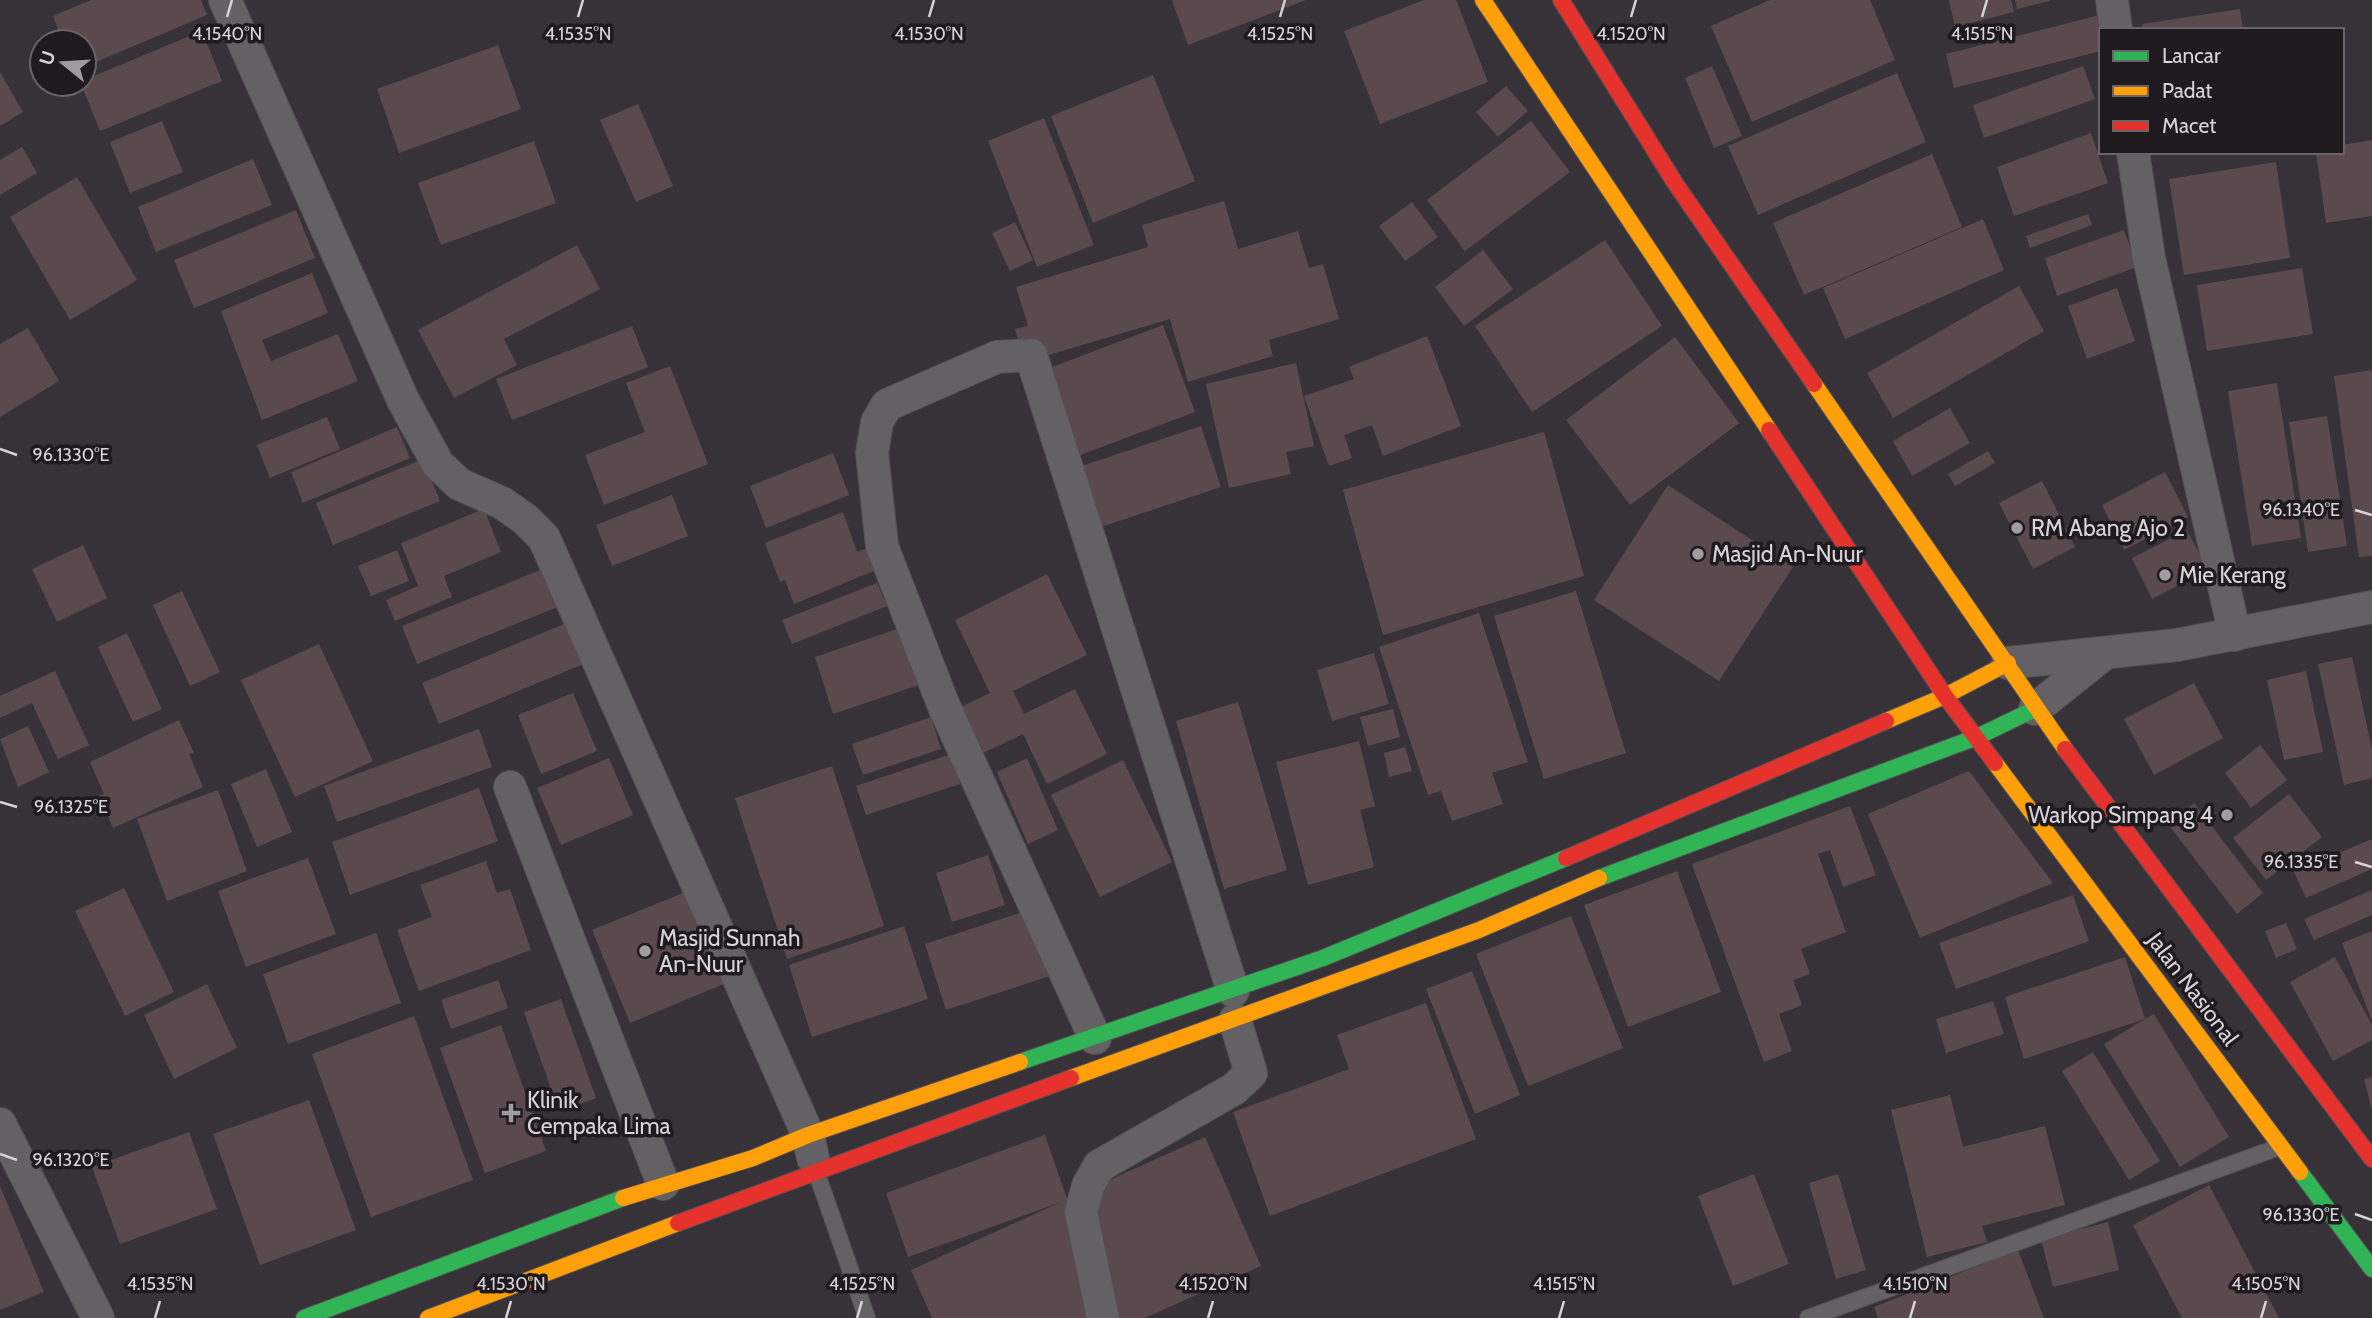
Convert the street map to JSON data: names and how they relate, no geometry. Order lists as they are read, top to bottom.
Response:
{
  "streets": {
    "highway": ["Jalan Nasional"]
  },
  "places": {
    "other": [
      "RM Abang Ajo 2",
      "Masjid An-Nuur",
      "Mie Kerang",
      "Warkop Simpang 4",
      "Masjid Sunnah An-Nuur"
    ],
    "health": ["Klinik Cempaka Lima"]
  },
  "legend": ["Lancar", "Padat", "Macet"],
  "north": "left",
  "coordinates": [
    "4.1540°N",
    "4.1535°N",
    "4.1530°N",
    "4.1525°N",
    "4.1520°N",
    "4.1515°N",
    "96.1330°E",
    "96.1340°E",
    "96.1325°E",
    "96.1335°E",
    "96.1320°E",
    "4.1510°N",
    "4.1505°N"
  ]
}
